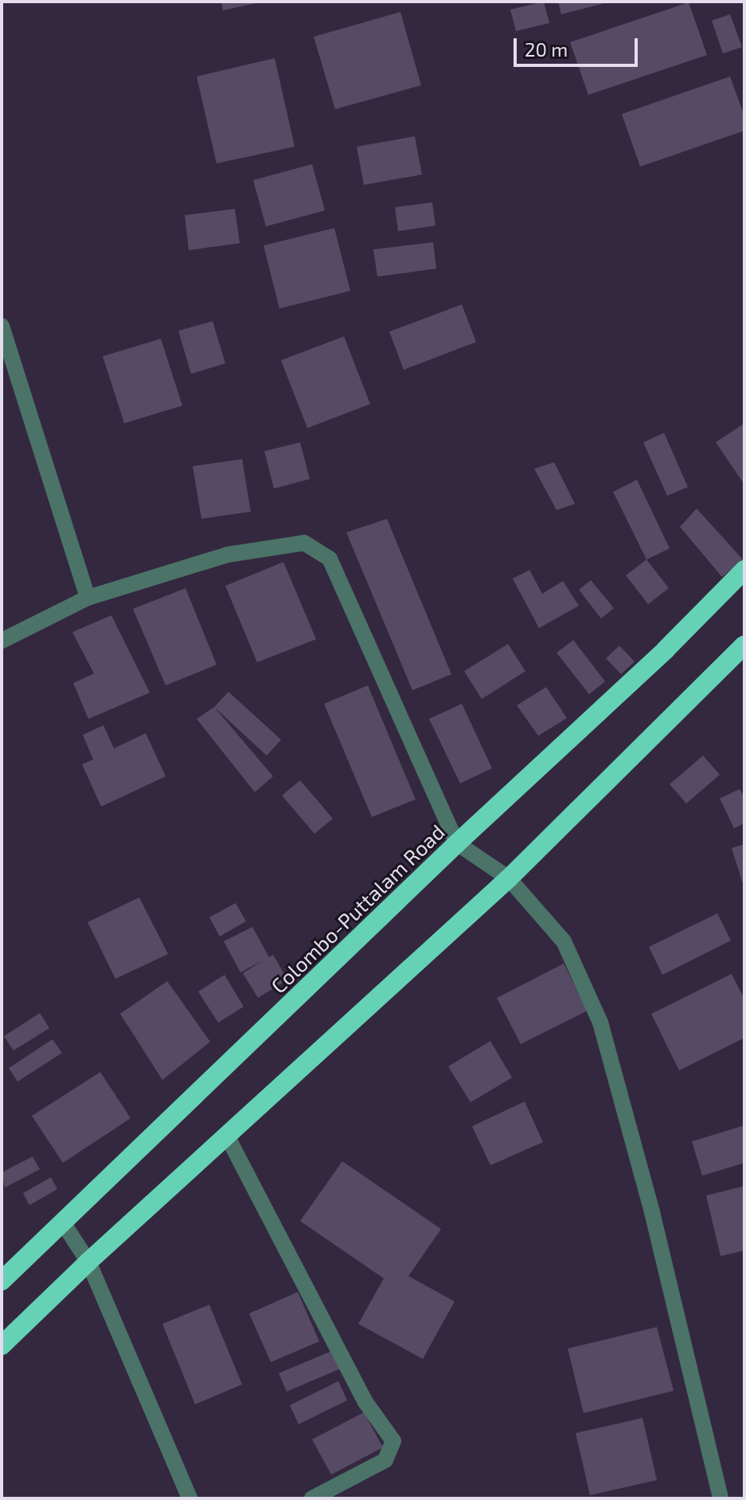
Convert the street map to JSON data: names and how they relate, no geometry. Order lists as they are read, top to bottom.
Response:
{
  "streets": {
    "highway": ["Colombo-Puttalam Road"]
  },
  "scale_bar": "20 m"
}
